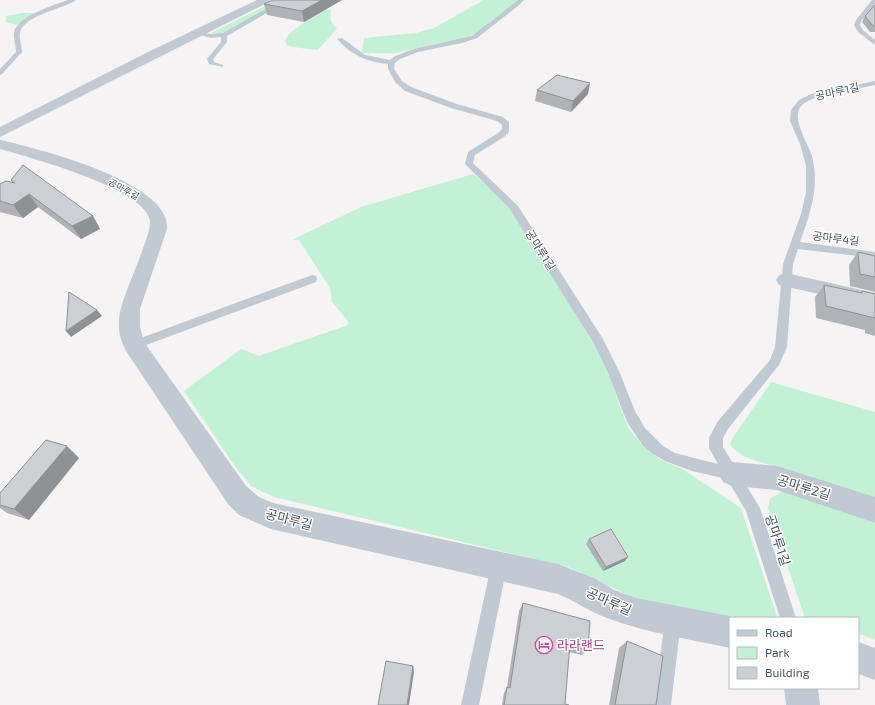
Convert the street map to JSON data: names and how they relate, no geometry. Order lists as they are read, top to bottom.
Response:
{
  "streets": {
    "street": ["공마루길", "공마루2길"],
    "lane": ["공마루1길", "공마루4길"]
  },
  "crossings": [
    ["공마루1길", "공마루4길"],
    ["공마루1길", "공마루2길"]
  ],
  "places": {
    "hotel": ["라라랜드"]
  },
  "legend": ["Road", "Park", "Building"]
}
